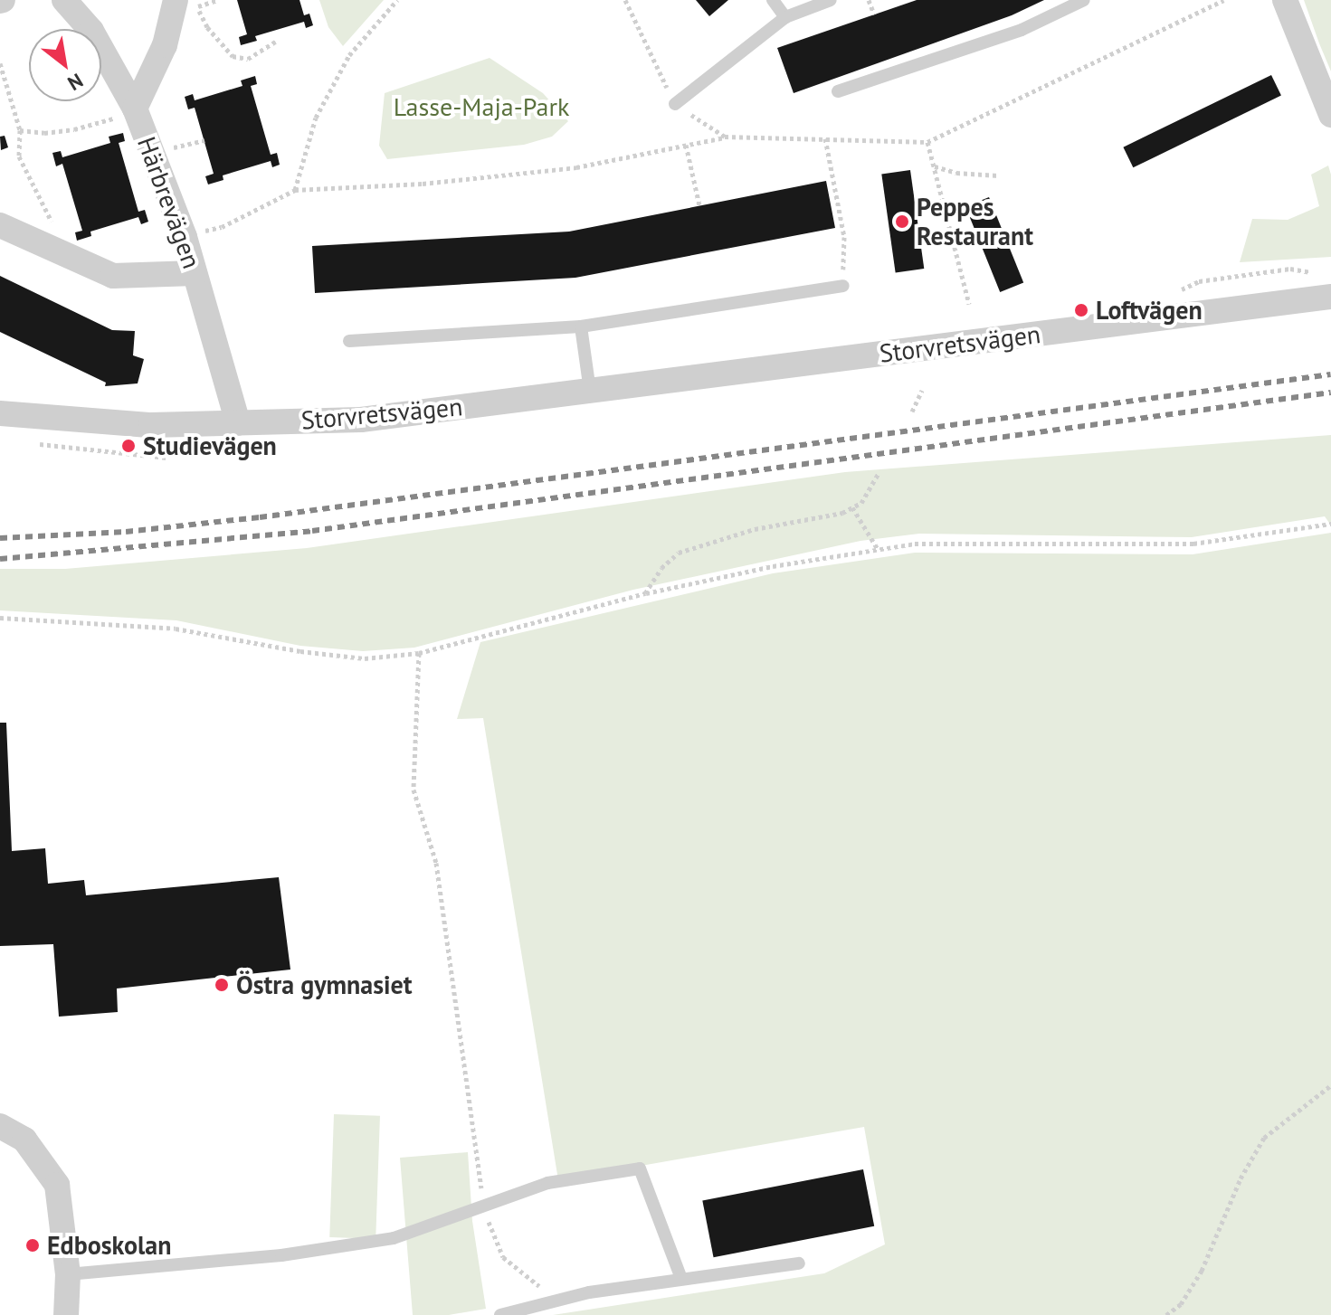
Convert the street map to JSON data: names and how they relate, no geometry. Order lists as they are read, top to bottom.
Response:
{
  "streets": {
    "street": ["Härbrevägen", "Storvretsvägen"]
  },
  "crossings": [
    ["Härbrevägen", "Storvretsvägen"]
  ],
  "parks": ["Lasse-Maja-Park"],
  "places": [
    "Peppes Restaurant",
    "Loftvägen",
    "Studievägen",
    "Östra gymnasiet",
    "Edboskolan"
  ],
  "north": "bottom right"
}
